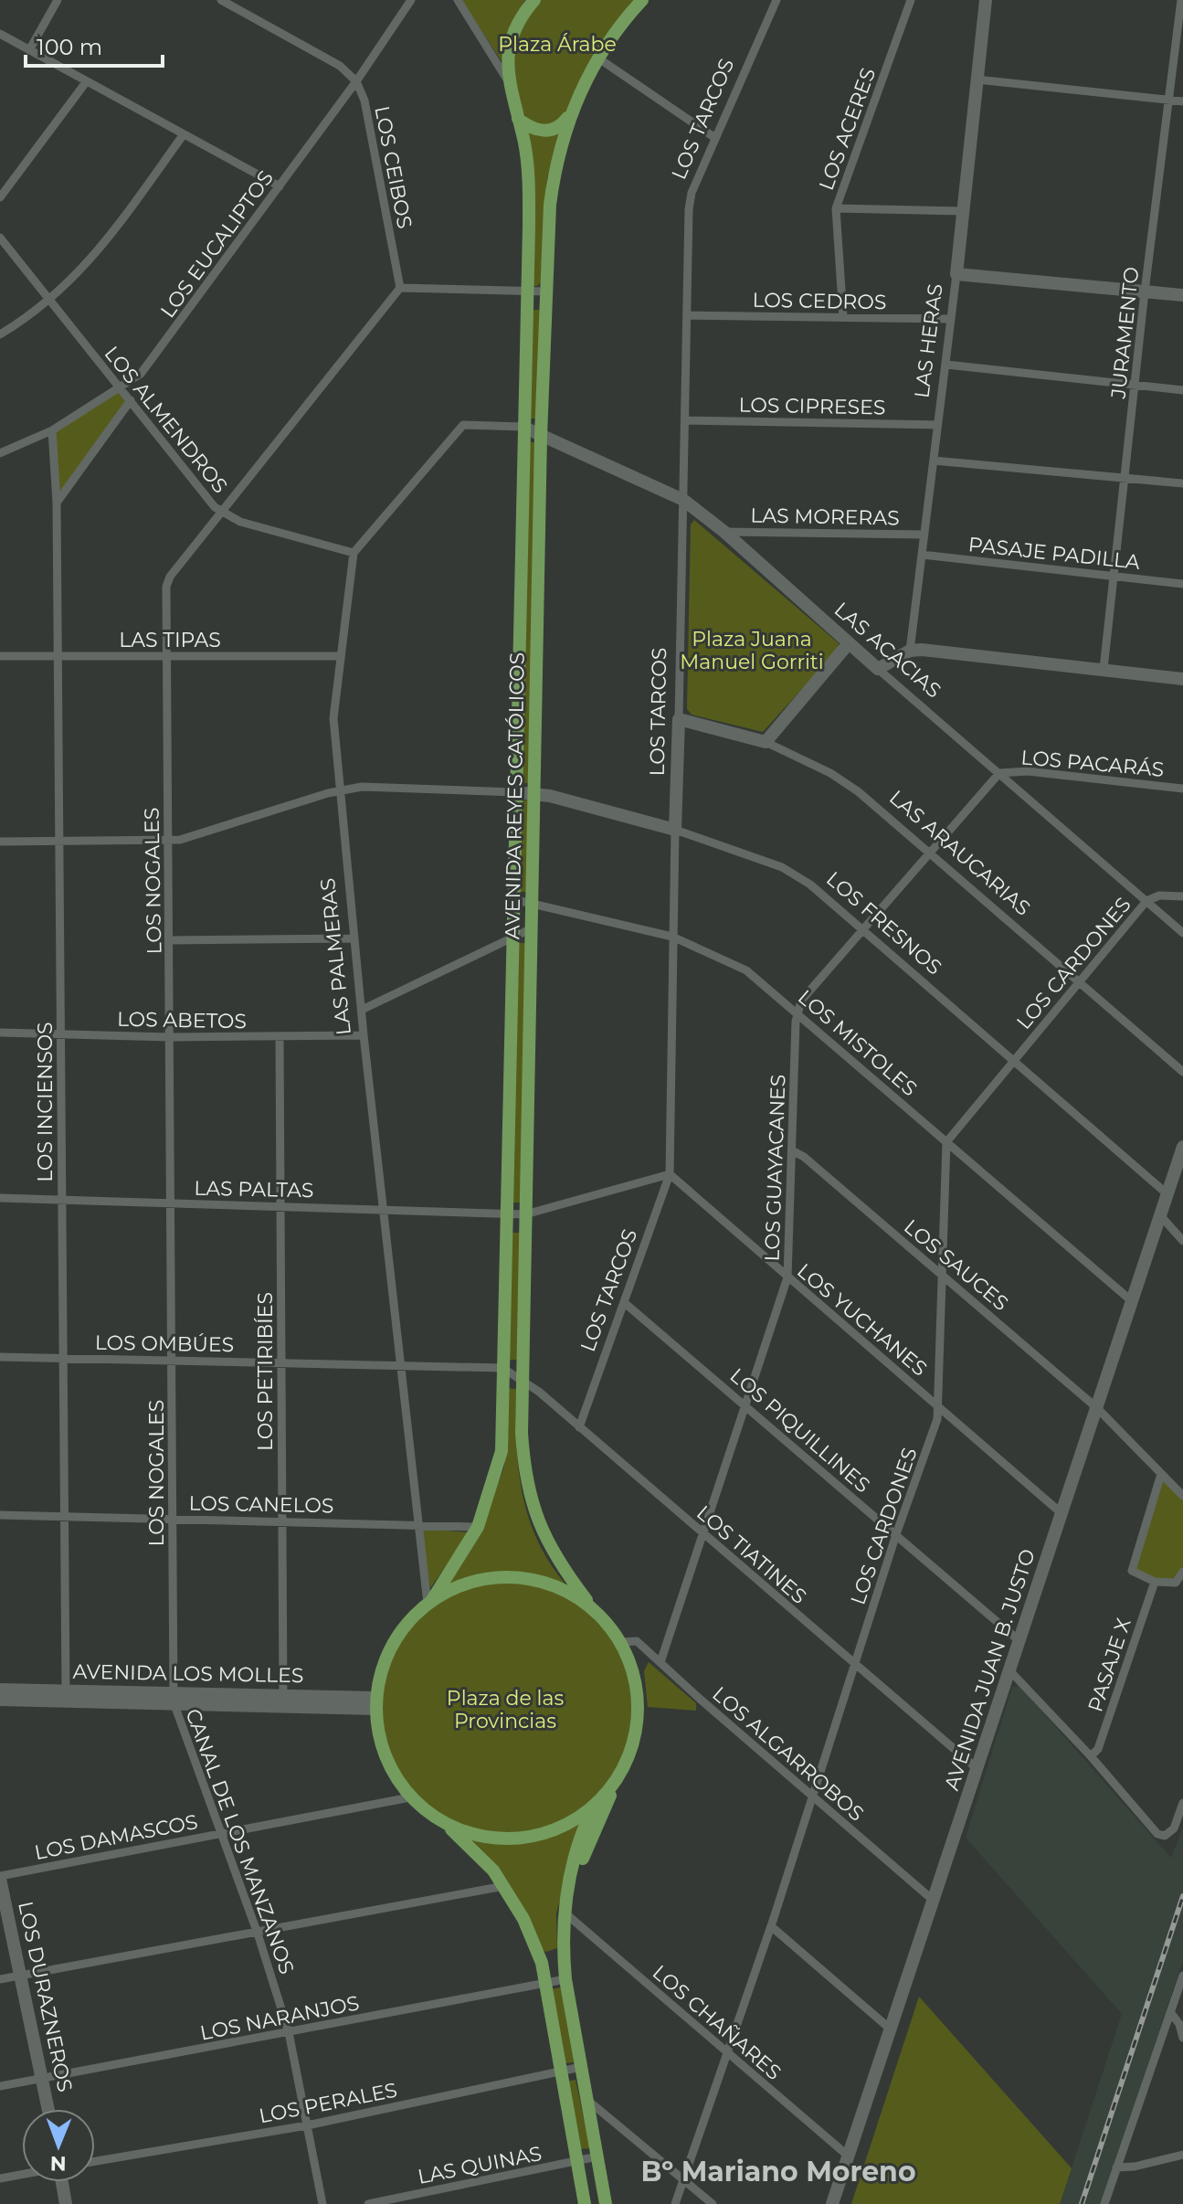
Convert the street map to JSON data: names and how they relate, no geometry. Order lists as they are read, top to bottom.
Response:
{
  "streets": {
    "main road": ["AVENIDA REYES CATÓLICOS"],
    "street": [
      "LOS TARCOS",
      "LOS ACERES",
      "LOS CEIBOS",
      "LOS EUCALIPTOS",
      "LOS CEDROS",
      "JURAMENTO",
      "LAS HERAS",
      "LOS CIPRESES",
      "LOS ALMENDROS",
      "LAS MORERAS",
      "PASAJE PADILLA",
      "LAS TIPAS",
      "LAS ACACIAS",
      "LOS PACARÁS",
      "LAS ARAUCARIAS",
      "LOS NOGALES",
      "LOS FRESNOS",
      "LAS PALMERAS",
      "LOS CARDONES",
      "LOS ABETOS",
      "LOS MISTOLES",
      "LOS INCIENSOS",
      "LOS GUAYACANES",
      "LAS PALTAS",
      "LOS SAUCES",
      "LOS YUCHANES",
      "LOS OMBÚES",
      "LOS PETIRIBÍES",
      "LOS PIQUILLINES",
      "LOS CANELOS",
      "LOS TIATINES",
      "PASAJE X",
      "AVENIDA JUAN B. JUSTO",
      "AVENIDA LOS MOLLES",
      "LOS ALGARROBOS",
      "LOS DAMASCOS",
      "CANAL DE LOS MANZANOS",
      "LOS DURAZNEROS",
      "LOS NARANJOS",
      "LOS CHAÑARES",
      "LOS PERALES",
      "LAS QUINAS"
    ]
  },
  "crossings": [
    ["LOS TARCOS", "LOS CEDROS"],
    ["LOS TARCOS", "LOS CIPRESES"],
    ["LOS TARCOS", "LAS ACACIAS"],
    ["LOS TARCOS", "LAS ARAUCARIAS"],
    ["LOS TARCOS", "LOS FRESNOS"],
    ["LOS TARCOS", "LOS MISTOLES"],
    ["LOS TARCOS", "LOS YUCHANES"],
    ["LOS TARCOS", "LOS PIQUILLINES"],
    ["LOS TARCOS", "LOS TIATINES"],
    ["LOS ACERES", "LOS CEDROS"],
    ["LOS CEIBOS", "LOS EUCALIPTOS"],
    ["LOS CEIBOS", "LOS NOGALES"],
    ["LOS EUCALIPTOS", "LOS ALMENDROS"],
    ["LOS EUCALIPTOS", "LOS INCIENSOS"],
    ["LOS CEDROS", "LAS HERAS"],
    ["JURAMENTO", "PASAJE PADILLA"],
    ["LAS HERAS", "LOS CIPRESES"],
    ["LAS HERAS", "LAS MORERAS"],
    ["LAS HERAS", "PASAJE PADILLA"],
    ["LOS ALMENDROS", "LOS NOGALES"],
    ["LOS ALMENDROS", "LAS PALMERAS"],
    ["LAS MORERAS", "LAS ACACIAS"],
    ["LAS TIPAS", "LOS NOGALES"],
    ["LAS TIPAS", "LAS PALMERAS"],
    ["LAS TIPAS", "LOS INCIENSOS"],
    ["LAS ACACIAS", "LOS PACARÁS"],
    ["LAS ACACIAS", "AVENIDA REYES CATÓLICOS"],
    ["LAS ACACIAS", "LOS CARDONES"],
    ["AVENIDA REYES CATÓLICOS", "LOS FRESNOS"],
    ["AVENIDA REYES CATÓLICOS", "LAS PALMERAS"],
    ["AVENIDA REYES CATÓLICOS", "LOS MISTOLES"],
    ["AVENIDA REYES CATÓLICOS", "LAS PALTAS"],
    ["AVENIDA REYES CATÓLICOS", "LOS OMBÚES"],
    ["AVENIDA REYES CATÓLICOS", "LOS CANELOS"],
    ["AVENIDA REYES CATÓLICOS", "LOS TIATINES"],
    ["AVENIDA REYES CATÓLICOS", "AVENIDA LOS MOLLES"],
    ["AVENIDA REYES CATÓLICOS", "LOS ALGARROBOS"],
    ["AVENIDA REYES CATÓLICOS", "LOS DAMASCOS"],
    ["LAS ARAUCARIAS", "LOS CARDONES"],
    ["LOS NOGALES", "LOS ABETOS"],
    ["LOS NOGALES", "LAS PALTAS"],
    ["LOS NOGALES", "LOS OMBÚES"],
    ["LOS NOGALES", "LOS CANELOS"],
    ["LOS NOGALES", "AVENIDA LOS MOLLES"],
    ["LOS NOGALES", "CANAL DE LOS MANZANOS"],
    ["LOS FRESNOS", "LOS CARDONES"],
    ["LOS FRESNOS", "AVENIDA JUAN B. JUSTO"],
    ["LAS PALMERAS", "LOS ABETOS"],
    ["LAS PALMERAS", "LAS PALTAS"],
    ["LAS PALMERAS", "LOS OMBÚES"],
    ["LAS PALMERAS", "LOS CANELOS"],
    ["LAS PALMERAS", "AVENIDA LOS MOLLES"],
    ["LAS PALMERAS", "LOS ALGARROBOS"],
    ["LAS PALMERAS", "LOS DAMASCOS"],
    ["LOS CARDONES", "LOS MISTOLES"],
    ["LOS CARDONES", "LOS SAUCES"],
    ["LOS CARDONES", "LOS YUCHANES"],
    ["LOS CARDONES", "LOS PIQUILLINES"],
    ["LOS CARDONES", "LOS TIATINES"],
    ["LOS CARDONES", "LOS ALGARROBOS"],
    ["LOS CARDONES", "LOS CHAÑARES"],
    ["LOS ABETOS", "LOS INCIENSOS"],
    ["LOS ABETOS", "LOS PETIRIBÍES"],
    ["LOS MISTOLES", "LOS GUAYACANES"],
    ["LOS MISTOLES", "AVENIDA JUAN B. JUSTO"],
    ["LOS INCIENSOS", "LAS PALTAS"],
    ["LOS INCIENSOS", "LOS OMBÚES"],
    ["LOS INCIENSOS", "LOS CANELOS"],
    ["LOS INCIENSOS", "AVENIDA LOS MOLLES"],
    ["LOS GUAYACANES", "LOS SAUCES"],
    ["LOS GUAYACANES", "LOS YUCHANES"],
    ["LOS GUAYACANES", "LOS PIQUILLINES"],
    ["LOS GUAYACANES", "LOS TIATINES"],
    ["LOS GUAYACANES", "LOS ALGARROBOS"],
    ["LAS PALTAS", "LOS PETIRIBÍES"],
    ["LOS SAUCES", "AVENIDA JUAN B. JUSTO"],
    ["LOS YUCHANES", "AVENIDA JUAN B. JUSTO"],
    ["LOS OMBÚES", "LOS PETIRIBÍES"],
    ["LOS OMBÚES", "LOS TIATINES"],
    ["LOS PETIRIBÍES", "LOS CANELOS"],
    ["LOS PETIRIBÍES", "AVENIDA LOS MOLLES"],
    ["LOS PIQUILLINES", "AVENIDA JUAN B. JUSTO"],
    ["LOS TIATINES", "AVENIDA JUAN B. JUSTO"],
    ["AVENIDA JUAN B. JUSTO", "LOS ALGARROBOS"],
    ["AVENIDA JUAN B. JUSTO", "LOS CHAÑARES"],
    ["AVENIDA LOS MOLLES", "LOS ALGARROBOS"],
    ["AVENIDA LOS MOLLES", "LOS DAMASCOS"],
    ["AVENIDA LOS MOLLES", "CANAL DE LOS MANZANOS"],
    ["LOS ALGARROBOS", "LOS DAMASCOS"],
    ["LOS DAMASCOS", "CANAL DE LOS MANZANOS"],
    ["LOS DAMASCOS", "LOS DURAZNEROS"],
    ["CANAL DE LOS MANZANOS", "LOS NARANJOS"],
    ["CANAL DE LOS MANZANOS", "LOS PERALES"],
    ["LOS DURAZNEROS", "LOS NARANJOS"]
  ],
  "districts": ["Bº Mariano Moreno"],
  "parks": ["Plaza Árabe", "Plaza Juana Manuel Gorriti", "Plaza de las Provincias"],
  "scale_bar": "100 m",
  "north": "bottom"
}
